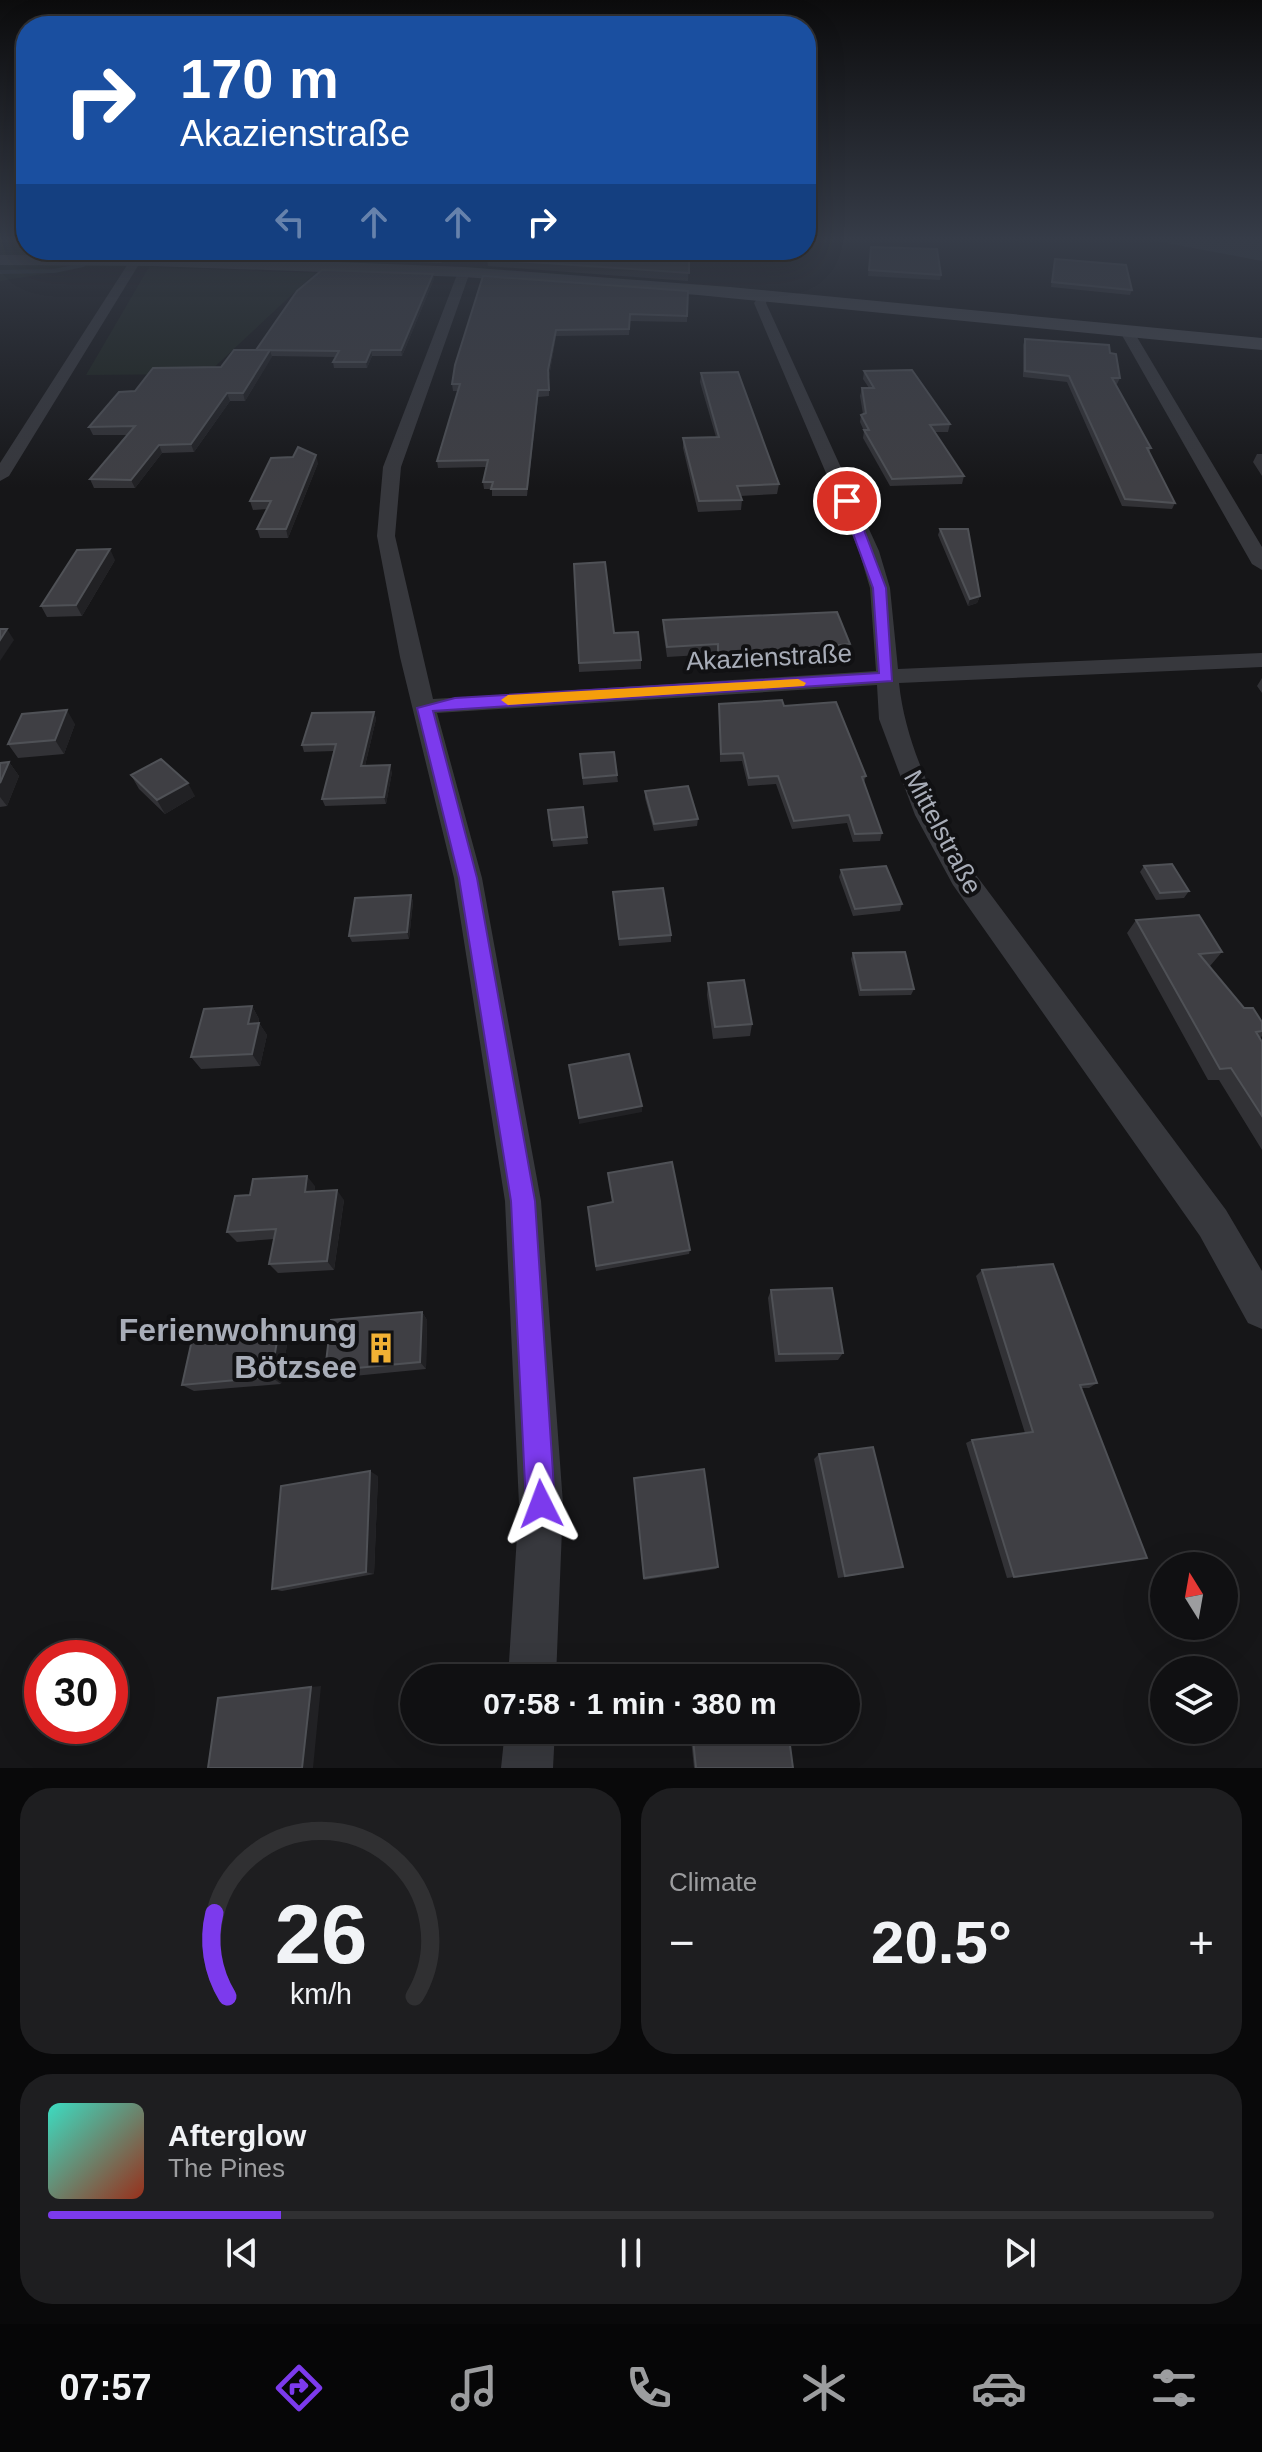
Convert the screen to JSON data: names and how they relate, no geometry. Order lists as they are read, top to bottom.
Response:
{
  "streets": {
    "street": ["Akazienstraße", "Mittelstraße"]
  },
  "crossings": [
    ["Akazienstraße", "Mittelstraße"]
  ],
  "places": {
    "building": ["Ferienwohnung Bötzsee"]
  },
  "north": "top",
  "page": {
    "turn": ["170 m", "Akazienstraße"],
    "limit": "30",
    "trip": "07:58 · 1 min · 380 m",
    "tile": "Climate",
    "heat": ["−", "20.5°", "+"],
    "song": ["Afterglow", "The Pines"],
    "tabs": "07:57",
    "gauge": ["26", "km/h"]
  }
}
